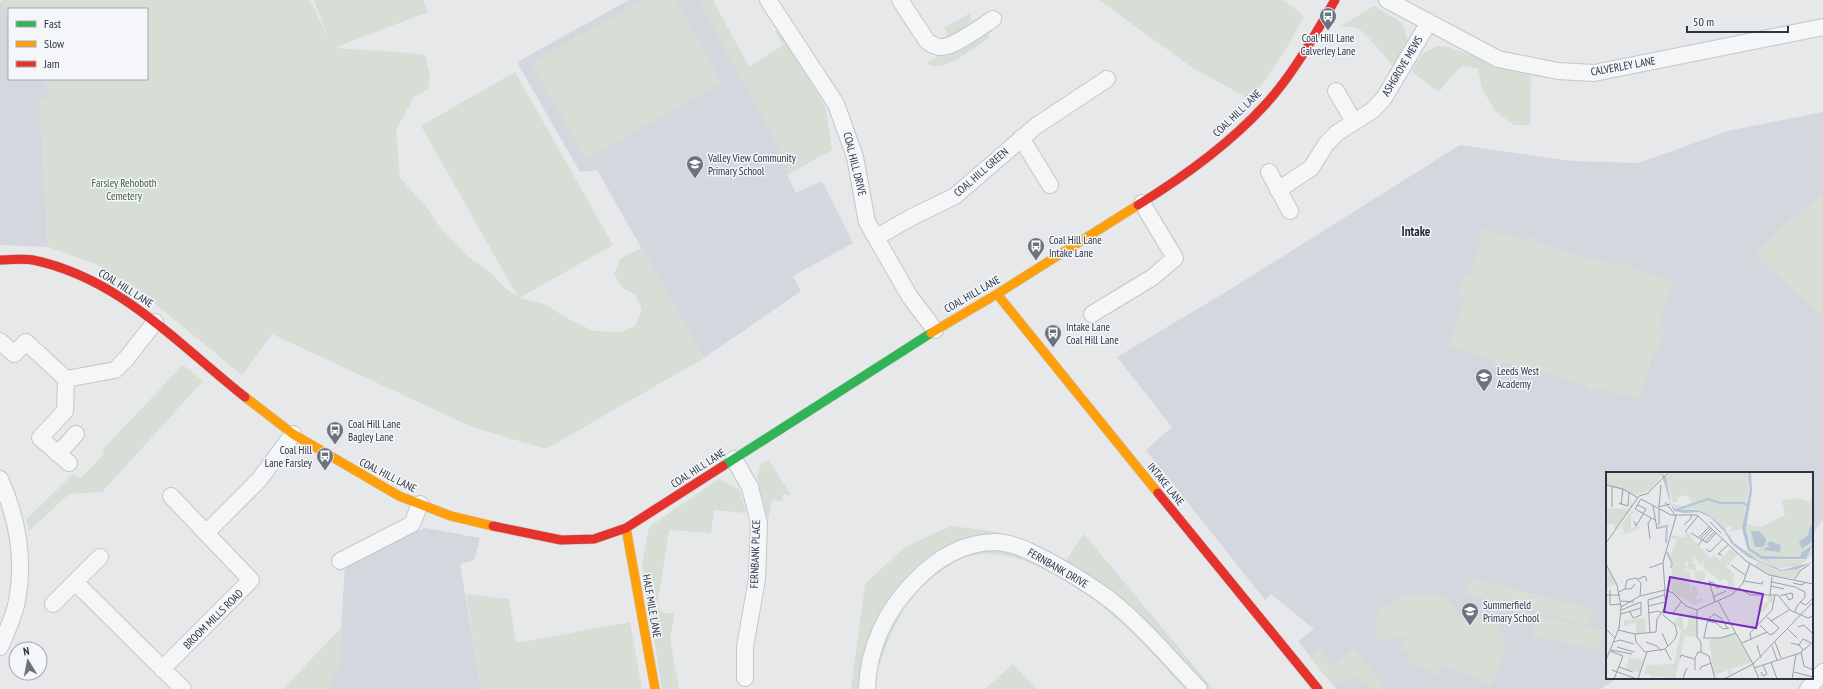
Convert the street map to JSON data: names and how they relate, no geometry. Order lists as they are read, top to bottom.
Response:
{
  "streets": {
    "street": [
      "ASHGROVE MEWS",
      "CALVERLEY LANE",
      "COAL HILL LANE",
      "COAL HILL DRIVE",
      "COAL HILL GREEN",
      "INTAKE LANE",
      "FERNBANK PLACE",
      "FERNBANK DRIVE",
      "HALF MILE LANE",
      "BROOM MILLS ROAD"
    ]
  },
  "crossings": [
    ["ASHGROVE MEWS", "CALVERLEY LANE"],
    ["COAL HILL LANE", "COAL HILL DRIVE"],
    ["COAL HILL LANE", "INTAKE LANE"],
    ["COAL HILL LANE", "FERNBANK PLACE"],
    ["COAL HILL LANE", "HALF MILE LANE"],
    ["COAL HILL DRIVE", "COAL HILL GREEN"]
  ],
  "districts": ["Intake"],
  "parks": ["Farsley Rehoboth Cemetery"],
  "places": {
    "bus stop": [
      "Coal Hill Lane Calverley Lane",
      "Coal Hill Lane Intake Lane",
      "Intake Lane Coal Hill Lane",
      "Coal Hill Lane Bagley Lane",
      "Coal Hill Lane Farsley"
    ],
    "school or university": ["Valley View Community Primary School", "Leeds West Academy", "Summerfield Primary School"]
  },
  "legend": ["Fast", "Slow", "Jam"],
  "scale_bar": "50 m",
  "north": "top"
}
